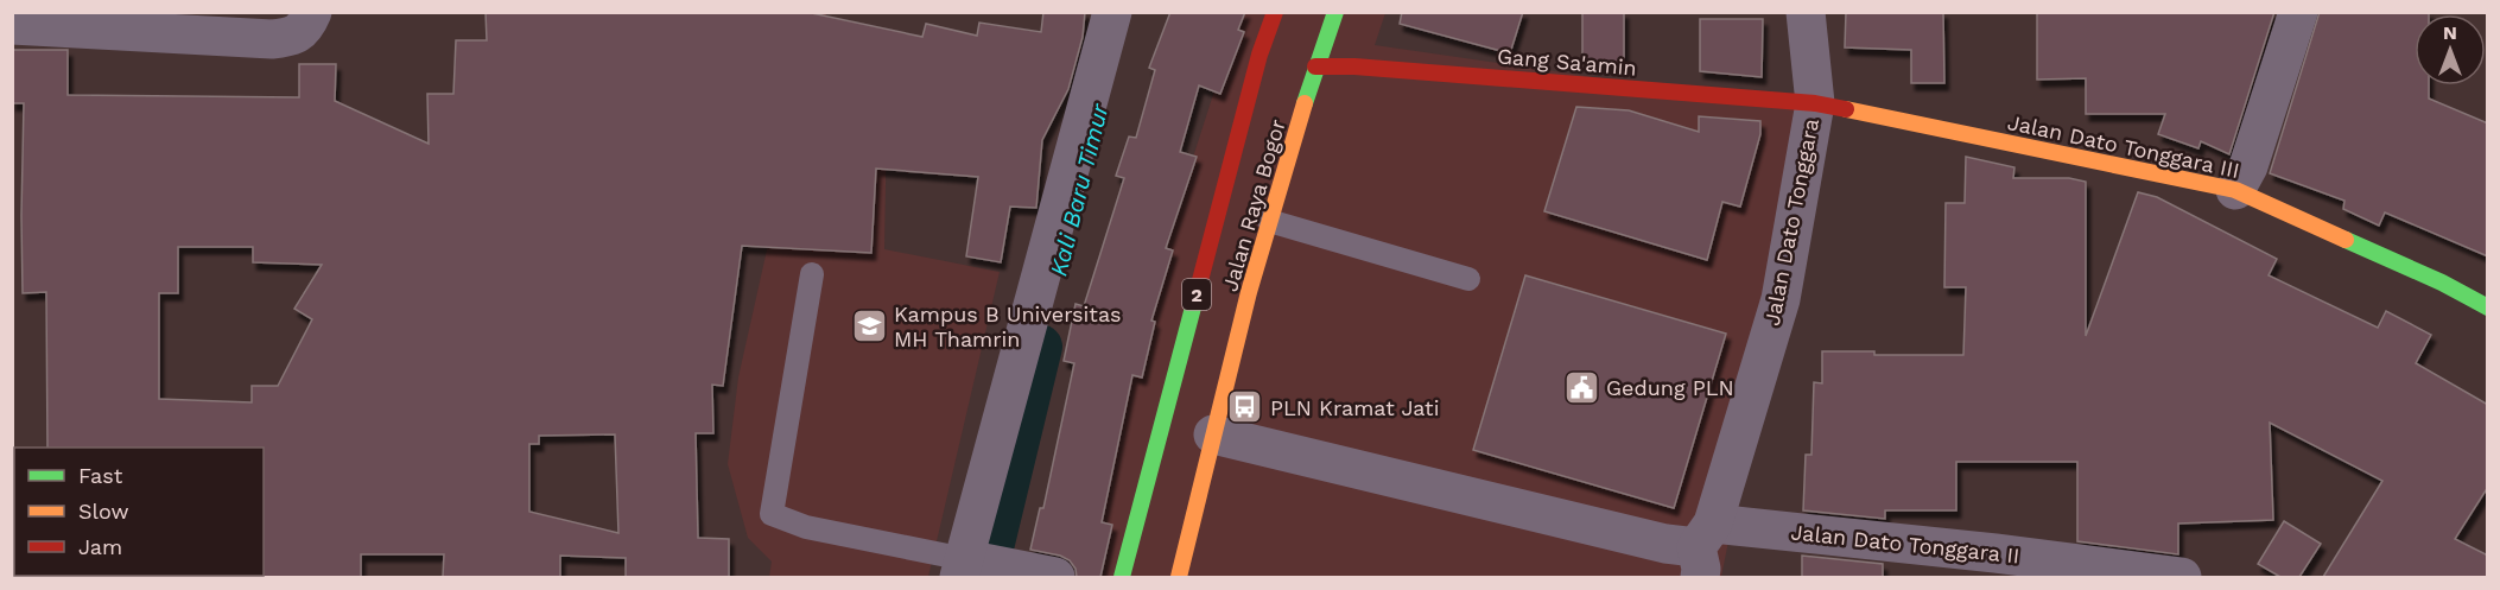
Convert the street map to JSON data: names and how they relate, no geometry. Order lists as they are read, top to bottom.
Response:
{
  "streets": {
    "main road": [
      "Gang Sa'amin",
      "Jalan Dato Tonggara III",
      "Jalan Raya Bogor",
      "2"
    ],
    "street": ["Jalan Dato Tonggara", "Jalan Dato Tonggara II"]
  },
  "crossings": [
    ["Gang Sa'amin", "Jalan Dato Tonggara III"],
    ["Gang Sa'amin", "Jalan Raya Bogor"],
    ["Gang Sa'amin", "Jalan Dato Tonggara"],
    ["Jalan Dato Tonggara III", "Jalan Dato Tonggara"],
    ["Jalan Dato Tonggara", "Jalan Dato Tonggara II"]
  ],
  "water": ["Kali Baru Timur"],
  "places": {
    "school or university": ["Kampus B Universitas MH Thamrin"],
    "public building": ["Gedung PLN"],
    "bus stop": ["PLN Kramat Jati"]
  },
  "legend": ["Fast", "Slow", "Jam"],
  "north": "top"
}
